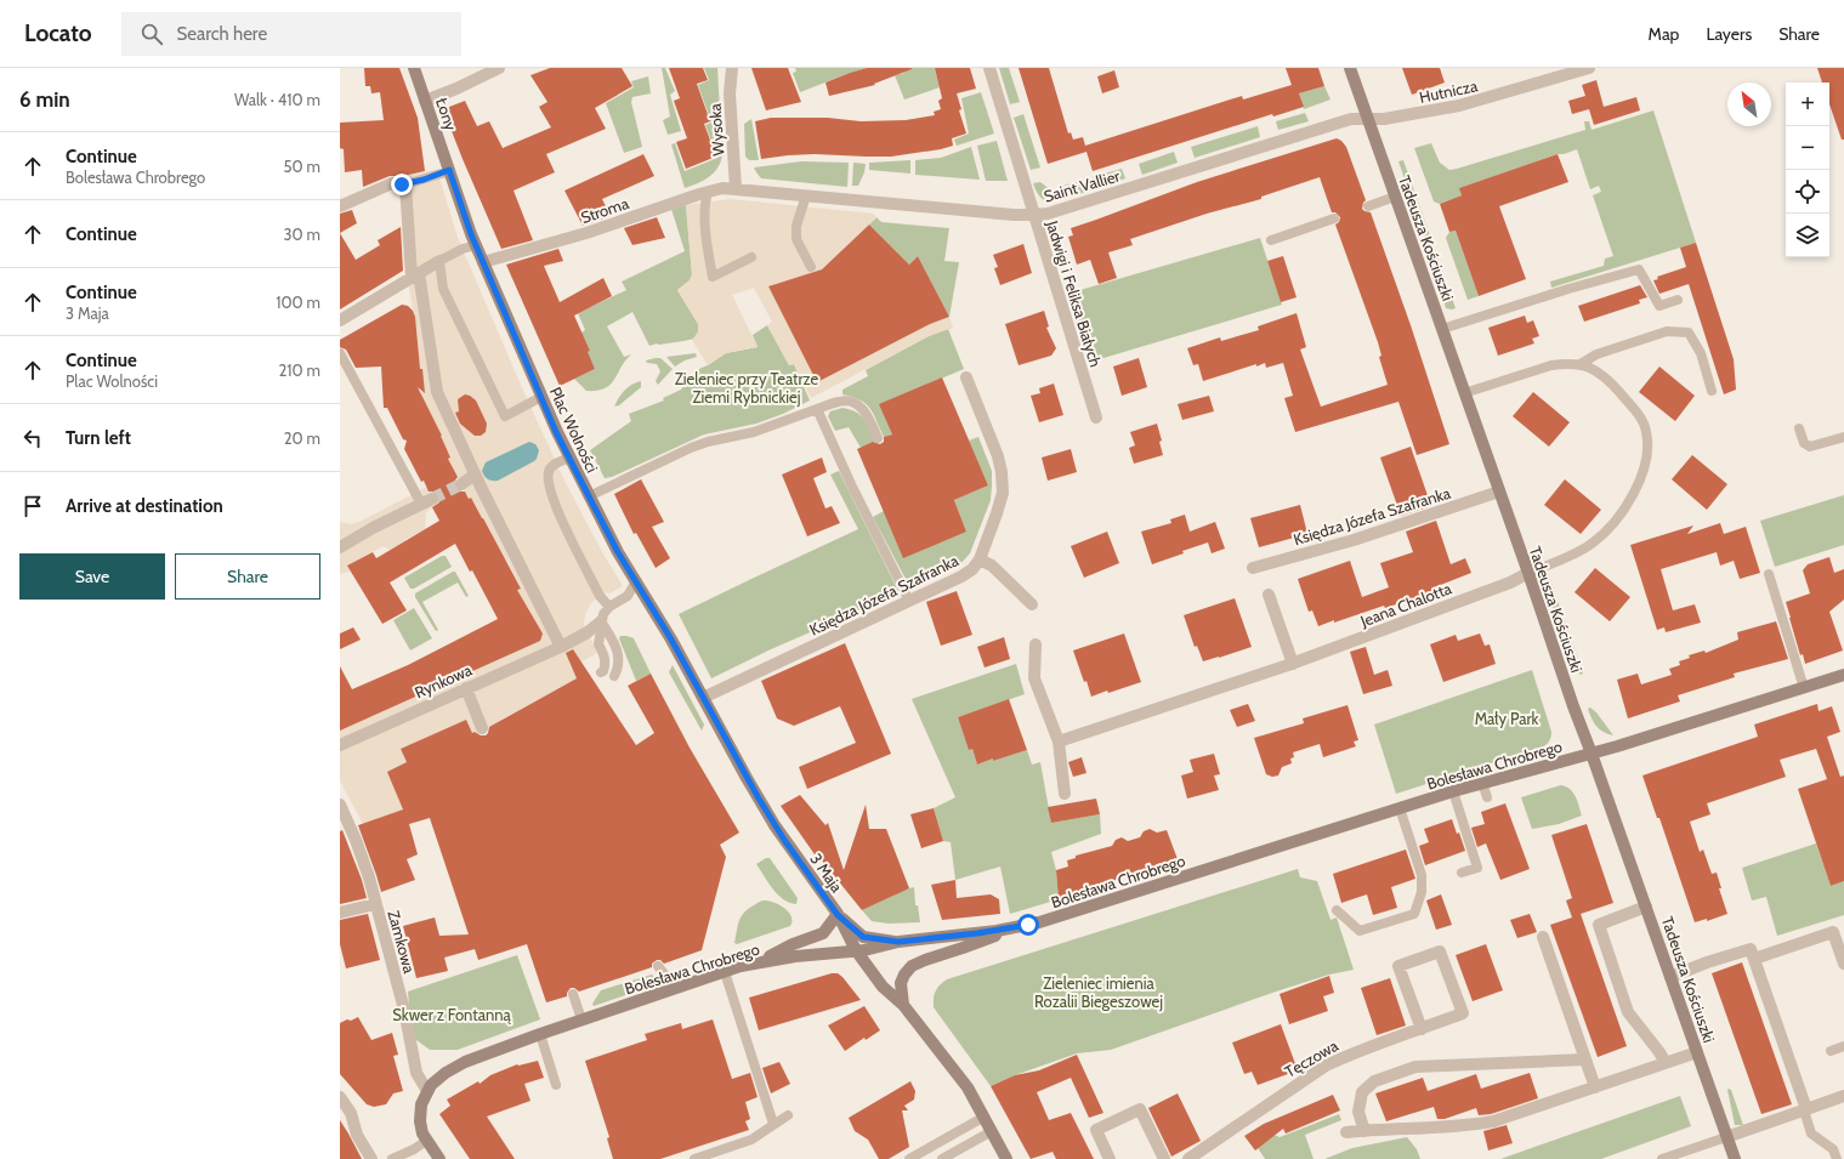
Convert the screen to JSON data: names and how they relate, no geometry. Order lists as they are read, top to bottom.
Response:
{
  "streets": {
    "street": [
      "Hutnicza",
      "Łony",
      "Wysoka",
      "Saint Vallier",
      "Stroma",
      "Tadeusza Kościuszki",
      "Jadwigi i Feliksa Białych",
      "Plac Wolności",
      "Księdza Józefa Szafranka",
      "Jeana Chalotta",
      "Rynkowa",
      "Bolesława Chrobrego",
      "3 Maja",
      "Zamkowa",
      "Tęczowa"
    ]
  },
  "crossings": [
    ["Hutnicza", "Saint Vallier"],
    ["Hutnicza", "Tadeusza Kościuszki"],
    ["Łony", "Plac Wolności"],
    ["Wysoka", "Saint Vallier"],
    ["Wysoka", "Stroma"],
    ["Saint Vallier", "Stroma"],
    ["Saint Vallier", "Tadeusza Kościuszki"],
    ["Saint Vallier", "Jadwigi i Feliksa Białych"],
    ["Stroma", "Plac Wolności"],
    ["Tadeusza Kościuszki", "Księdza Józefa Szafranka"],
    ["Tadeusza Kościuszki", "Jeana Chalotta"],
    ["Tadeusza Kościuszki", "Bolesława Chrobrego"],
    ["Plac Wolności", "Księdza Józefa Szafranka"],
    ["Plac Wolności", "3 Maja"],
    ["Księdza Józefa Szafranka", "3 Maja"],
    ["Bolesława Chrobrego", "3 Maja"],
    ["Bolesława Chrobrego", "Zamkowa"]
  ],
  "parks": [
    "Zieleniec przy Teatrze Ziemi Rybnickiej",
    "Mały Park",
    "Zieleniec imienia Rozalii Biegeszowej",
    "Skwer z Fontanną"
  ],
  "north": "top left",
  "page": {
    "header": "Locato",
    "search": "Search here",
    "nav": ["Map", "Layers", "Share"],
    "heading": ["6 min", "Walk · 410 m"],
    "map_buttons": ["+", "−"],
    "list": [
      ["Continue", "Bolesława Chrobrego", "50 m"],
      ["Continue", "30 m"],
      ["Continue", "3 Maja", "100 m"],
      ["Continue", "Plac Wolności", "210 m"],
      ["Turn left", "20 m"],
      "Arrive at destination"
    ],
    "buttons": ["Save", "Share"]
  }
}
